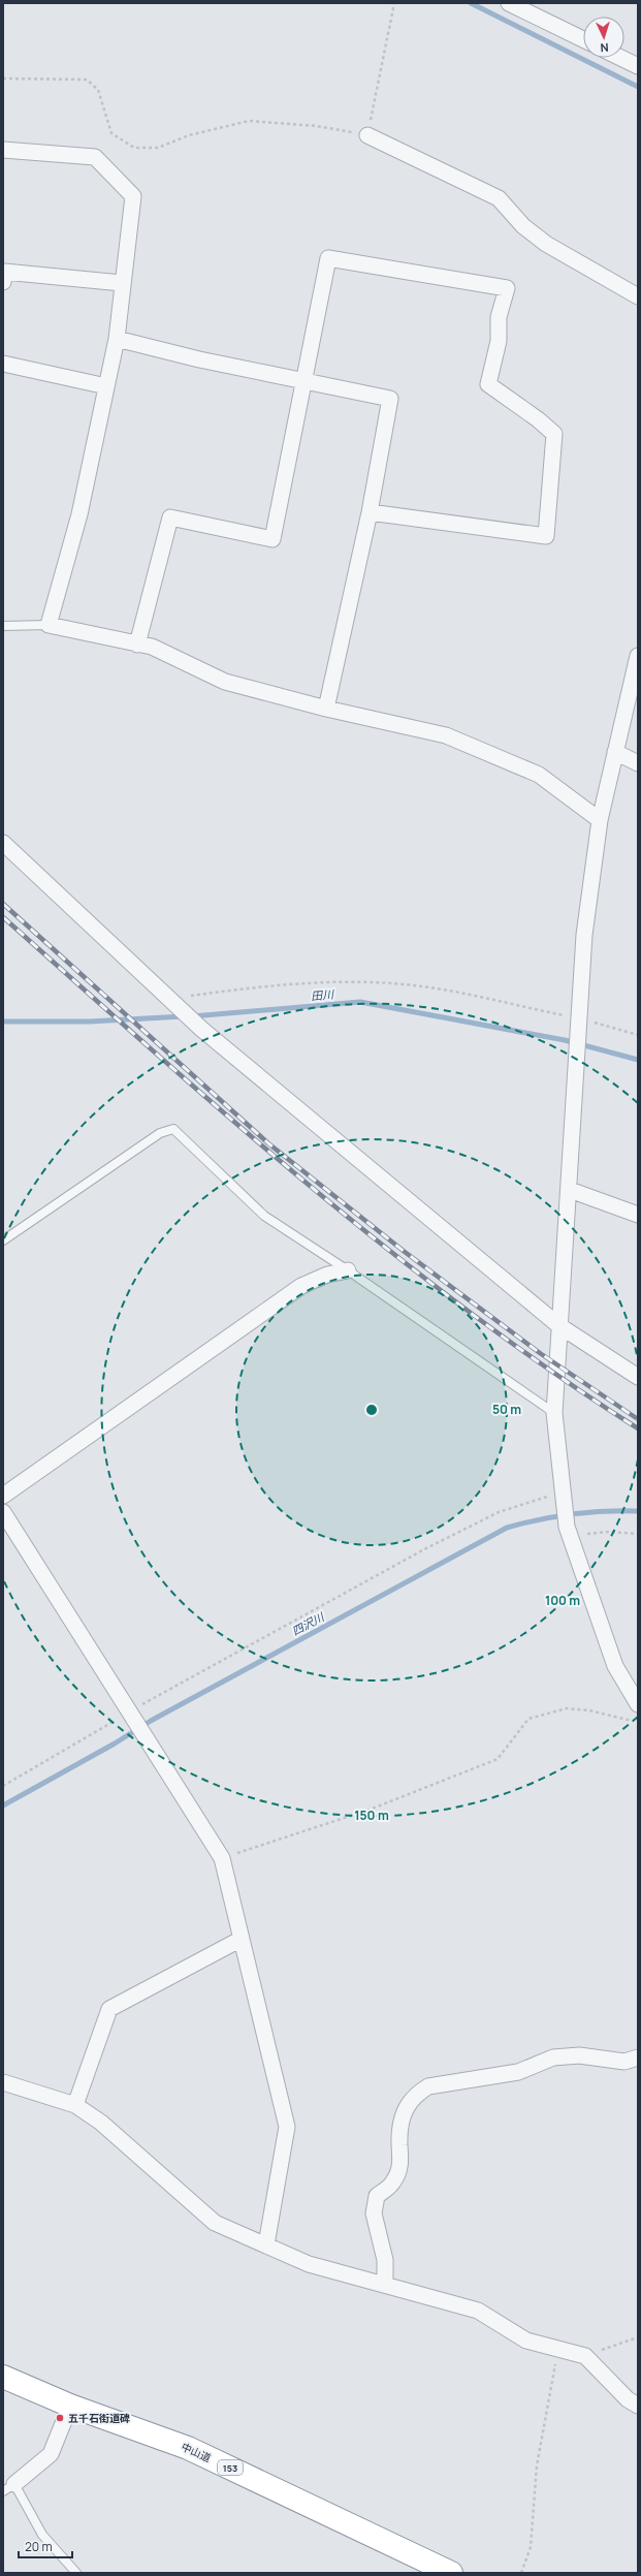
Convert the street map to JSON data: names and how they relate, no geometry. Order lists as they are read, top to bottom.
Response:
{
  "streets": {
    "highway": ["中山道", "153"]
  },
  "water": ["田川", "四沢川"],
  "places": ["五千石街道碑"],
  "scale_bar": "20 m",
  "north": "bottom",
  "rings": ["50 m", "100 m", "150 m"]
}
